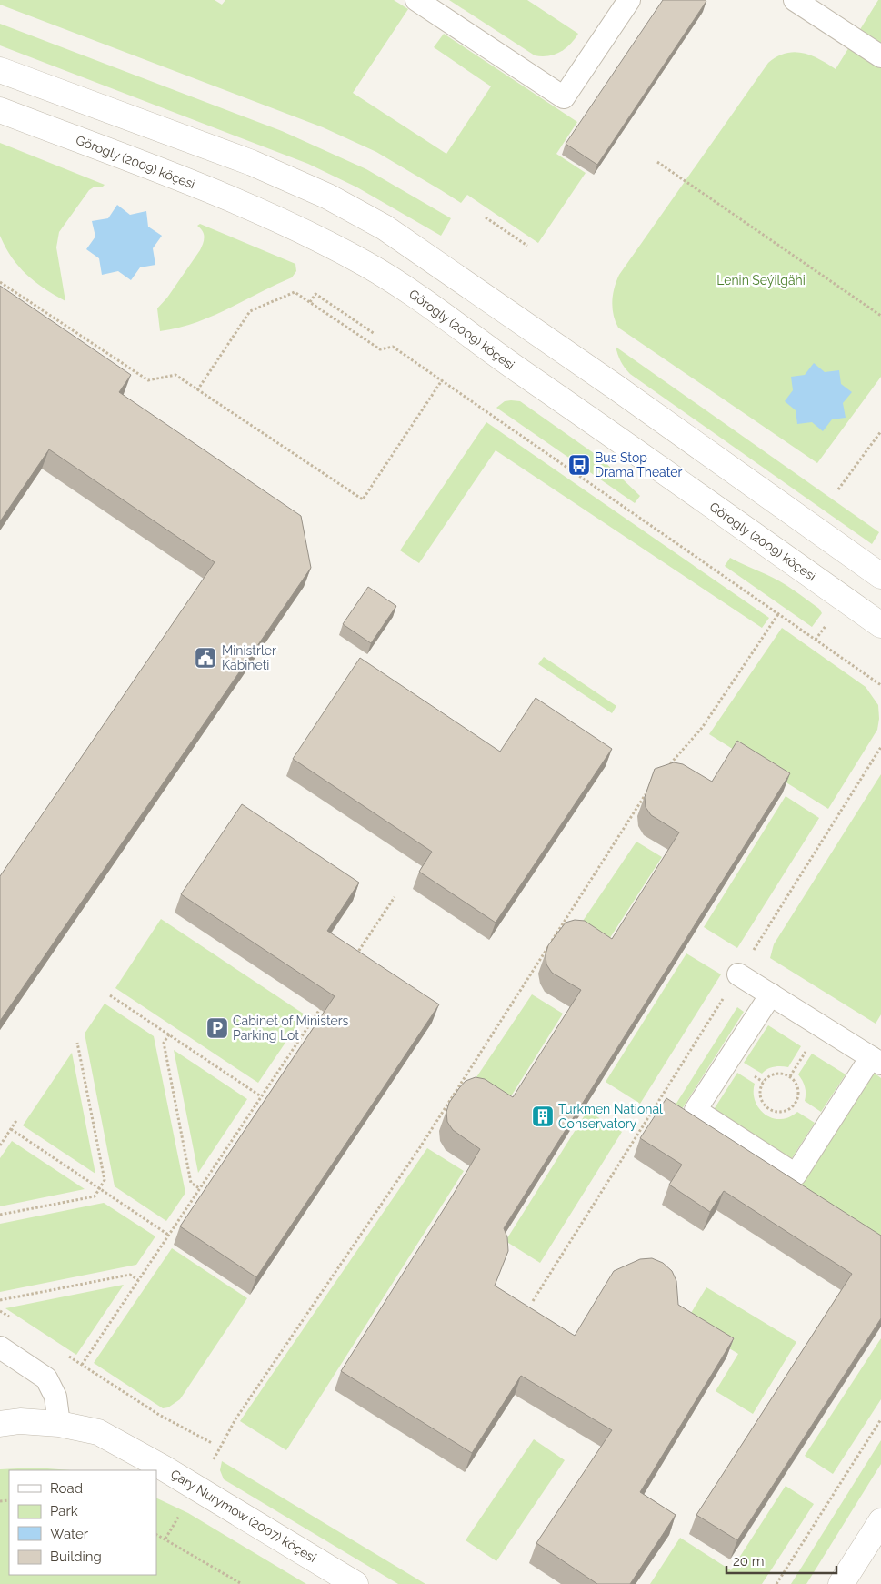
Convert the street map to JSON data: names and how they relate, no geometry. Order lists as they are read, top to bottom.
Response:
{
  "streets": {
    "street": ["Görogly (2009) köçesi", "Çary Nurymow (2007) köçesi"]
  },
  "parks": ["Lenin Seýilgähi"],
  "places": {
    "bus stop": ["Bus Stop Drama Theater"],
    "public building": ["Ministrler Kabineti"],
    "parking": ["Cabinet of Ministers Parking Lot"],
    "building": ["Turkmen National Conservatory"]
  },
  "legend": [
    "Road",
    "Park",
    "Water",
    "Building"
  ],
  "scale_bar": "20 m"
}
